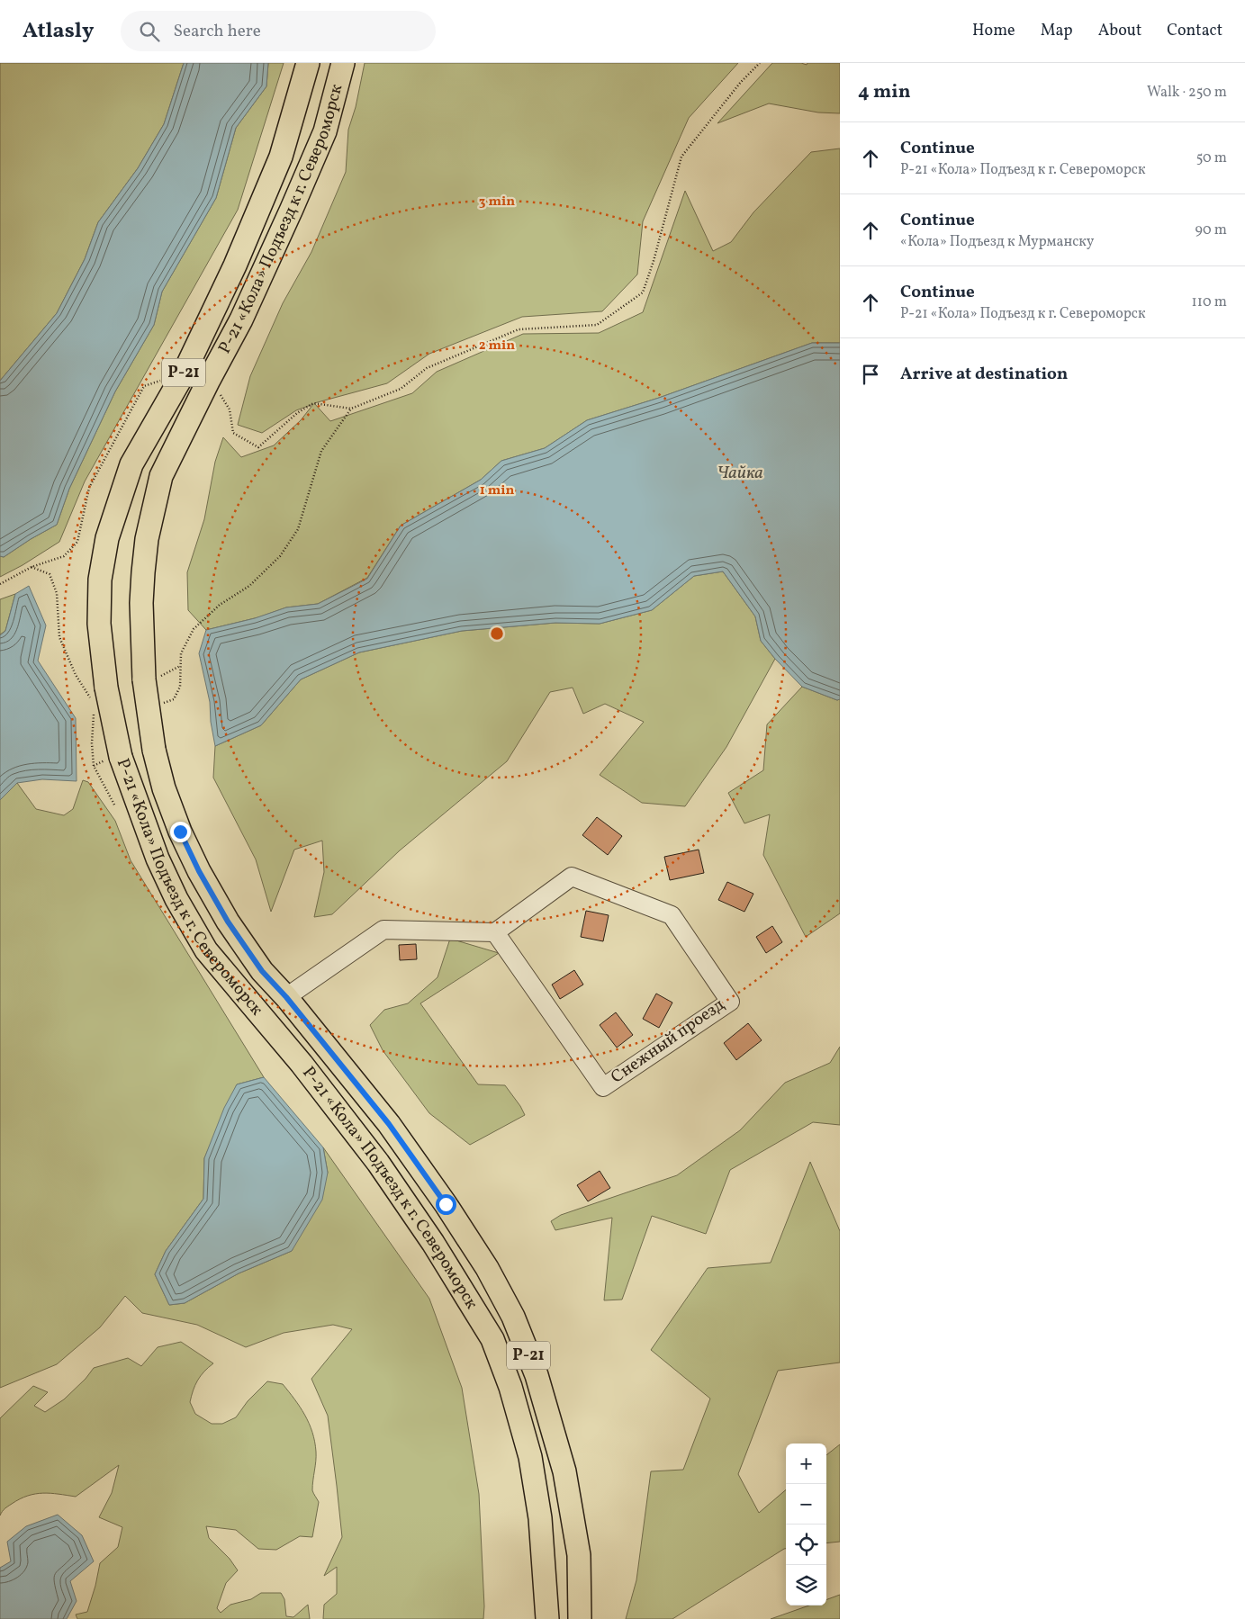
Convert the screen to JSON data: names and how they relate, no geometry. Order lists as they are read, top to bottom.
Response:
{
  "streets": {
    "main road": ["Р-21 «Кола» Подъезд к г. Североморск", "Р-21"],
    "street": ["Снежный проезд"]
  },
  "water": ["Чайка"],
  "page": {
    "header": "Atlasly",
    "search": "Search here",
    "nav": [
      "Home",
      "Map",
      "About",
      "Contact"
    ],
    "heading": ["4 min", "Walk · 250 m"],
    "list": [
      ["Continue", "Р-21 «Кола» Подъезд к г. Североморск", "50 m"],
      ["Continue", "«Кола» Подъезд к Мурманску", "90 m"],
      ["Continue", "Р-21 «Кола» Подъезд к г. Североморск", "110 m"],
      "Arrive at destination"
    ],
    "map_buttons": ["+", "−"]
  },
  "rings": ["3 min", "2 min", "1 min"]
}
